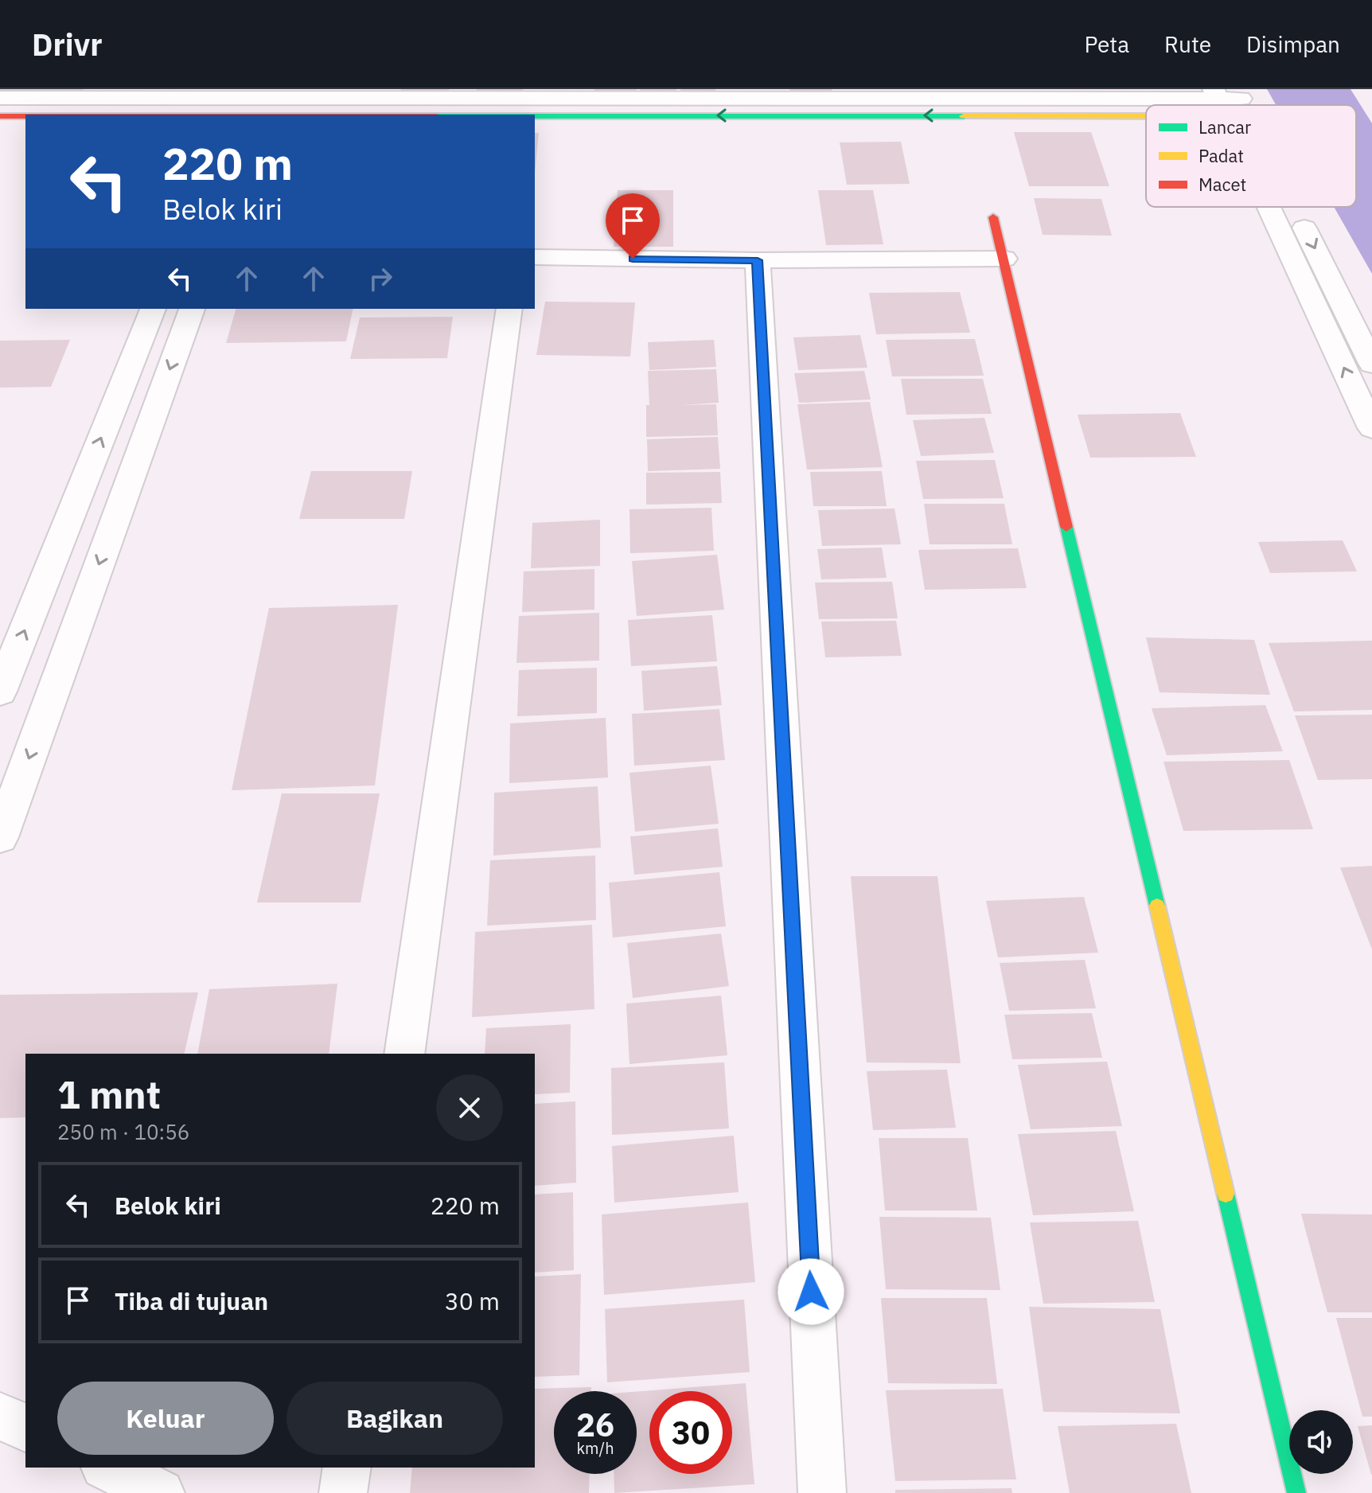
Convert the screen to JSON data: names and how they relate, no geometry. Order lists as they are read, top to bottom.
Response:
{
  "legend": ["Lancar", "Padat", "Macet"],
  "page": {
    "header": "Drivr",
    "nav": ["Peta", "Rute", "Disimpan"],
    "turn": ["220 m", "Belok kiri"],
    "heading": ["1 mnt", "250 m · 10:56"],
    "list": [
      {
        "name": "Belok kiri",
        "value": "220 m"
      },
      {
        "name": "Tiba di tujuan",
        "value": "30 m"
      }
    ],
    "buttons": ["Keluar", "Bagikan"],
    "speed": "26 km/h",
    "limit": "30"
  }
}
